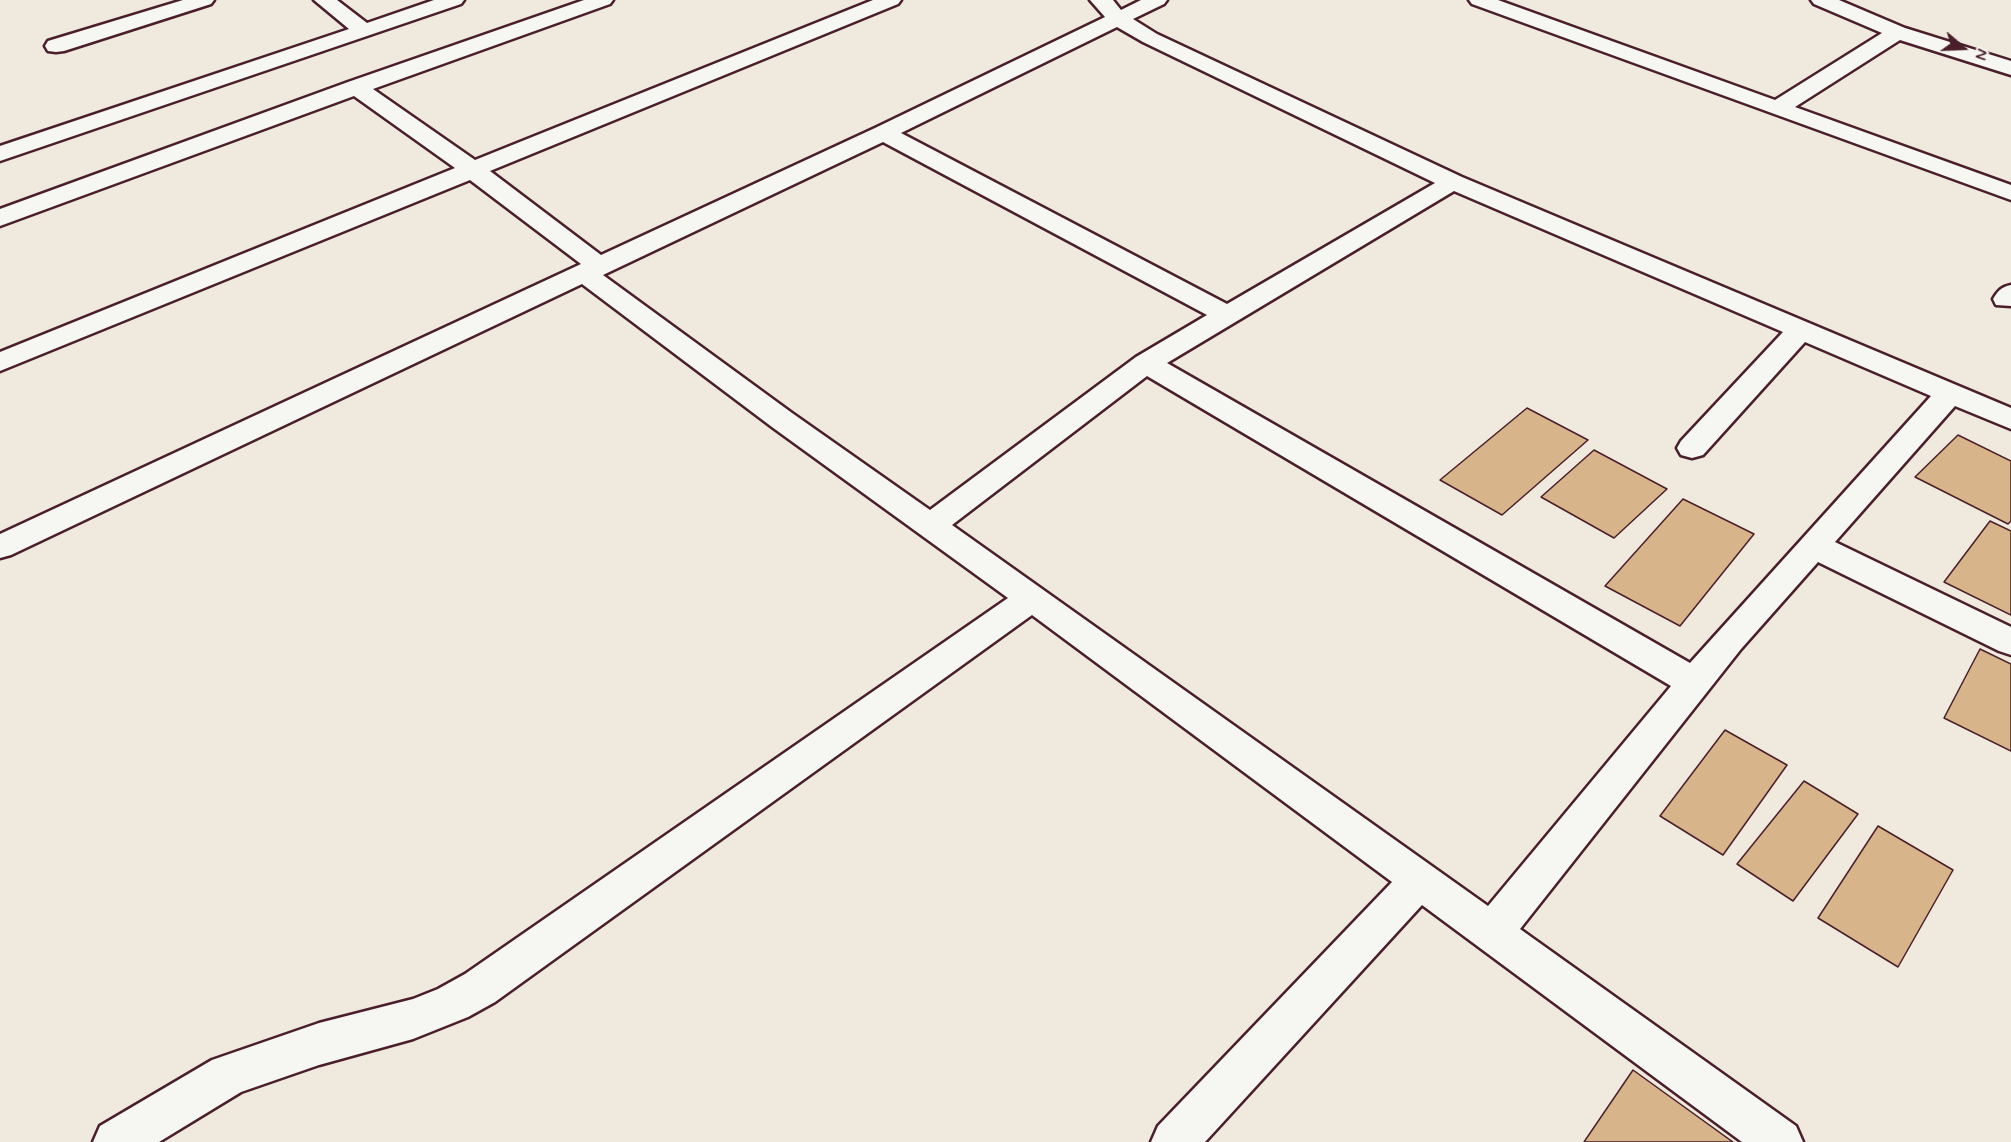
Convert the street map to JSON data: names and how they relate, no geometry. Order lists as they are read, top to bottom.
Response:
{
  "north": "right"
}
